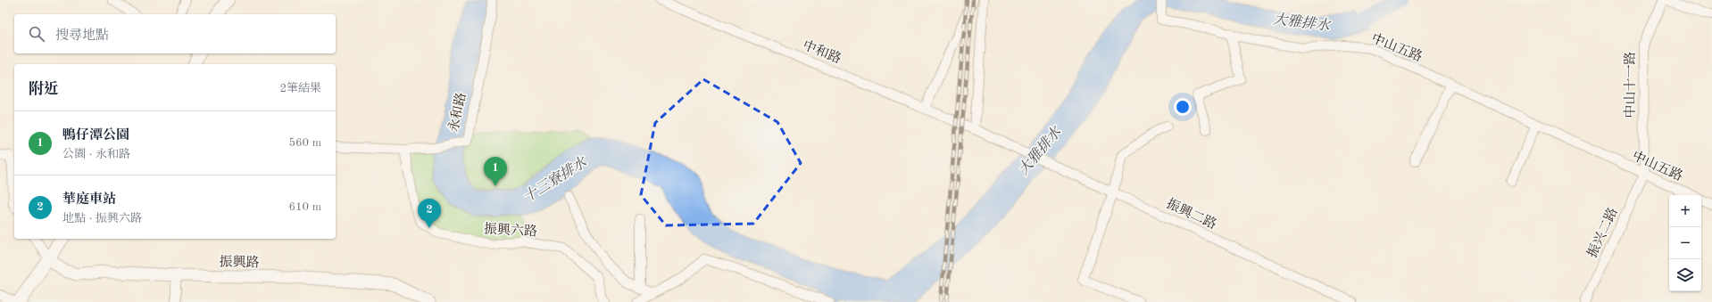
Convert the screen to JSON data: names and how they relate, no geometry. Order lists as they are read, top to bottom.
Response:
{
  "streets": {
    "street": [
      "中山五路",
      "中和路",
      "中山十一路",
      "永和路",
      "振興二路",
      "振興六路",
      "振兴二路",
      "振興路"
    ]
  },
  "crossings": [
    ["中山五路", "中山十一路"],
    ["中山五路", "振兴二路"],
    ["中和路", "振興二路"],
    ["中山十一路", "振兴二路"],
    ["永和路", "振興六路"]
  ],
  "water": ["大雅排水", "十三寮排水"],
  "page": {
    "search": "搜尋地點",
    "heading": ["附近", "2筆結果"],
    "list": [
      {
        "mark": "1",
        "name": "鴨仔潭公園",
        "note": "公園 · 永和路",
        "value": "560 m"
      },
      {
        "mark": "2",
        "name": "華庭車站",
        "note": "地點 · 振興六路",
        "value": "610 m"
      }
    ],
    "pins": ["1", "2"],
    "map_buttons": ["+", "−"]
  }
}
